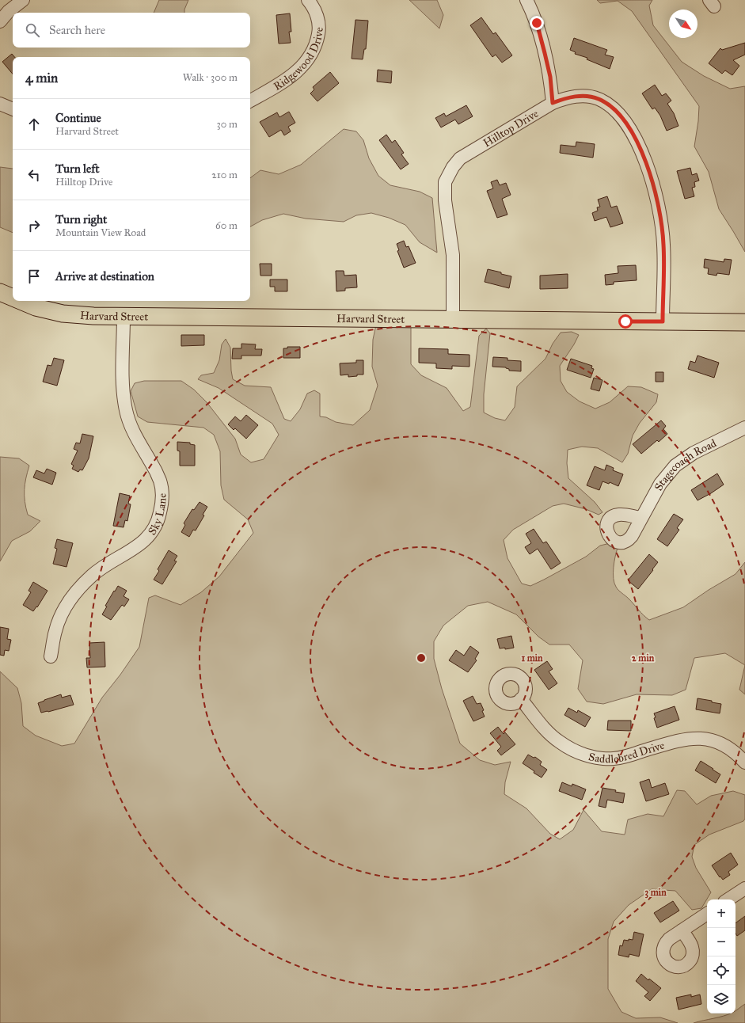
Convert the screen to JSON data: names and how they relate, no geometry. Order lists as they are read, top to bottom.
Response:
{
  "streets": {
    "main road": ["Harvard Street"],
    "street": [
      "Ridgewood Drive",
      "Hilltop Drive",
      "Stagecoach Road",
      "Sky Lane",
      "Saddlebred Drive"
    ]
  },
  "crossings": [
    ["Hilltop Drive", "Harvard Street"],
    ["Harvard Street", "Sky Lane"]
  ],
  "north": "bottom right",
  "page": {
    "search": "Search here",
    "heading": ["4 min", "Walk · 300 m"],
    "list": [
      ["Continue", "Harvard Street", "30 m"],
      ["Turn left", "Hilltop Drive", "210 m"],
      ["Turn right", "Mountain View Road", "60 m"],
      "Arrive at destination"
    ],
    "map_buttons": ["+", "−"]
  },
  "rings": ["1 min", "2 min", "3 min"]
}
